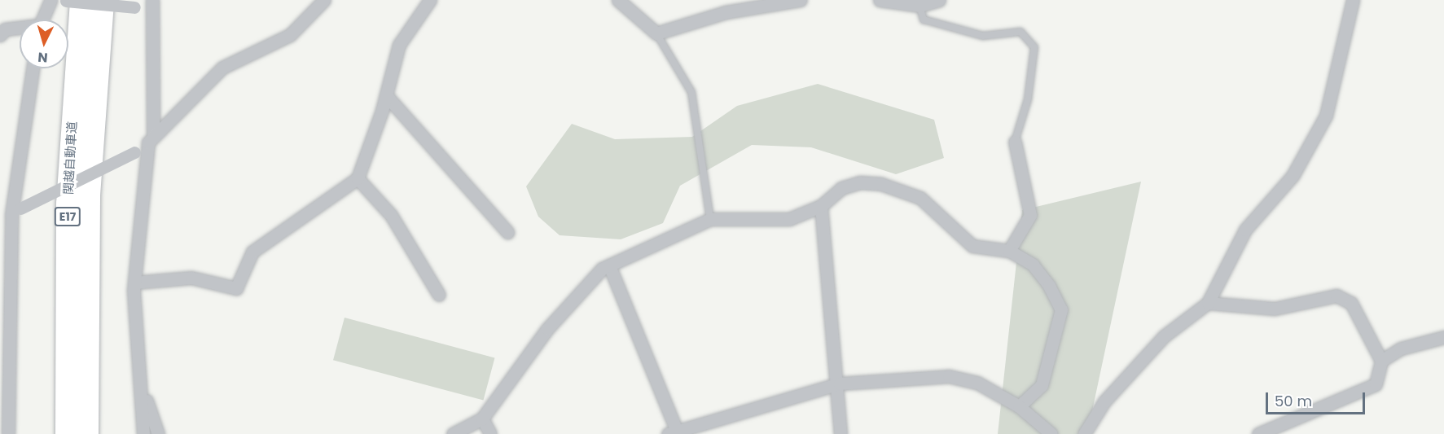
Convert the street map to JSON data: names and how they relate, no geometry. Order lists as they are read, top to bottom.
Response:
{
  "streets": {
    "highway": ["関越自動車道", "E17"]
  },
  "scale_bar": "50 m",
  "north": "bottom"
}
